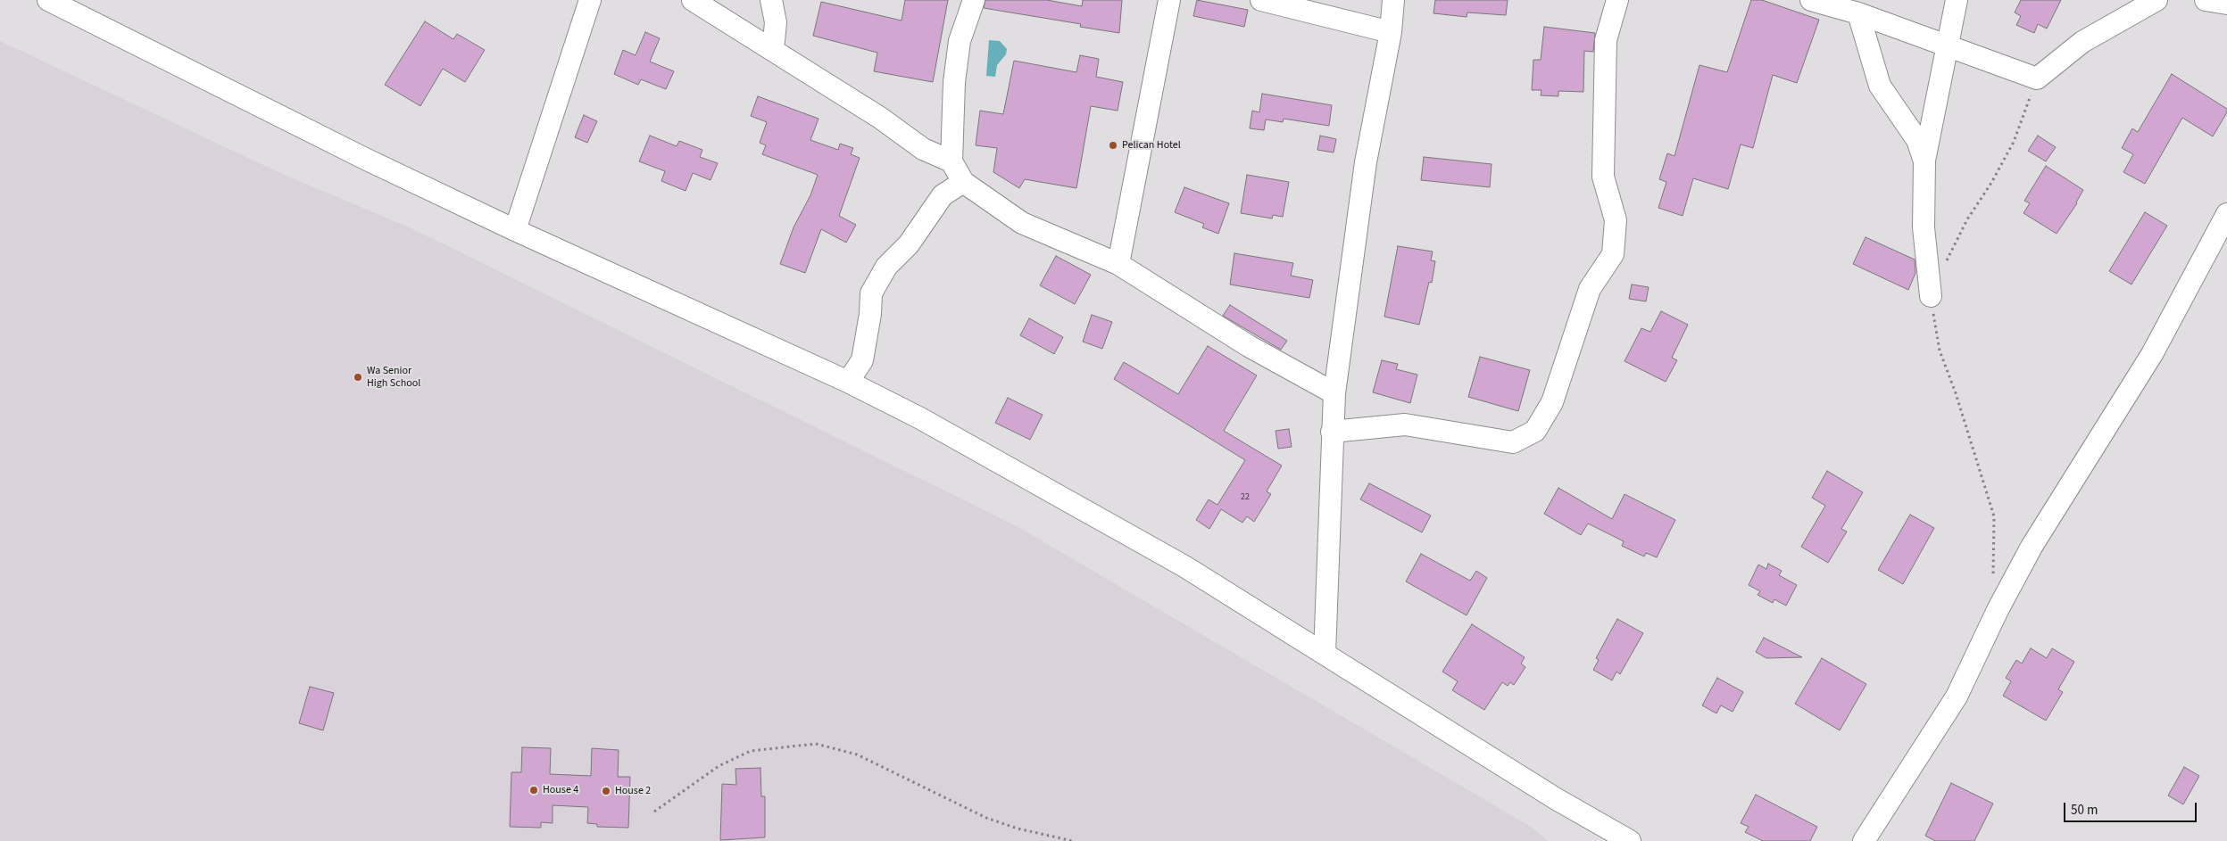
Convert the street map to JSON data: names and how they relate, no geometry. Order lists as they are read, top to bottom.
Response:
{
  "places": [
    "Pelican Hotel",
    "Wa Senior High School",
    "House 4",
    "House 2"
  ],
  "house_numbers": ["22"],
  "scale_bar": "50 m"
}
